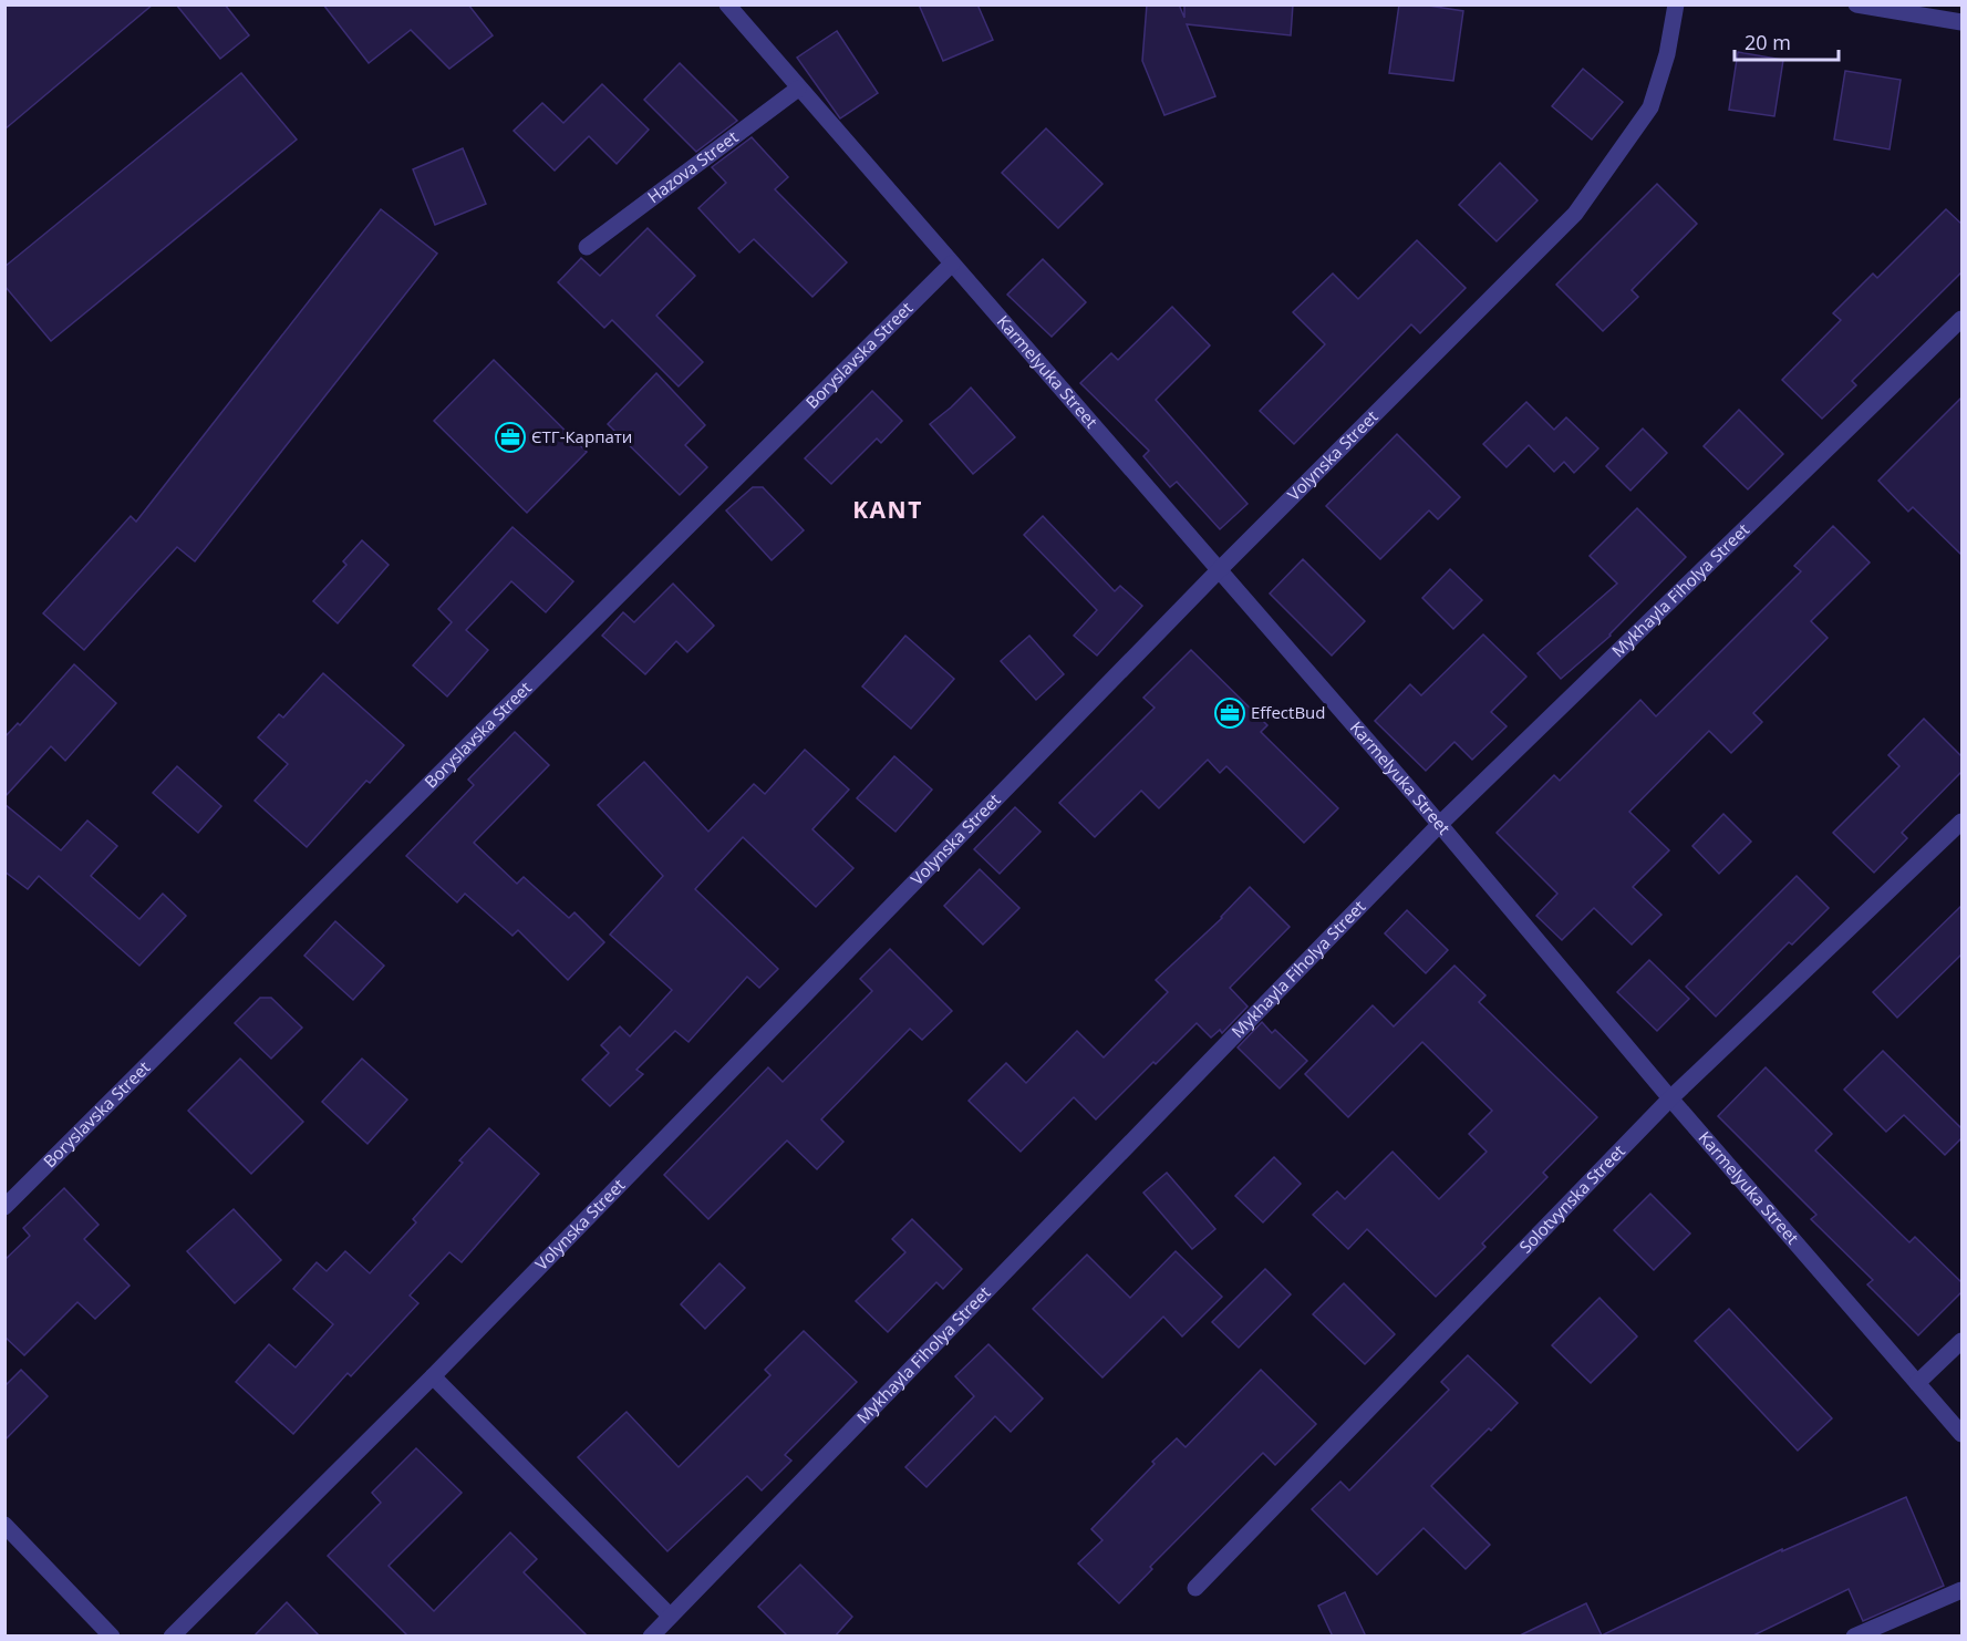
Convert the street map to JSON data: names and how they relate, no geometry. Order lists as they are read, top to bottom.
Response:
{
  "streets": {
    "street": [
      "Hazova Street",
      "Boryslavska Street",
      "Karmelyuka Street",
      "Volynska Street",
      "Mykhayla Fiholya Street",
      "Solotvynska Street"
    ]
  },
  "crossings": [
    ["Hazova Street", "Karmelyuka Street"],
    ["Boryslavska Street", "Karmelyuka Street"],
    ["Karmelyuka Street", "Volynska Street"],
    ["Karmelyuka Street", "Mykhayla Fiholya Street"],
    ["Karmelyuka Street", "Solotvynska Street"]
  ],
  "districts": ["KANT"],
  "places": {
    "office": ["ЄТГ-Карпати", "EffectBud"]
  },
  "scale_bar": "20 m"
}
